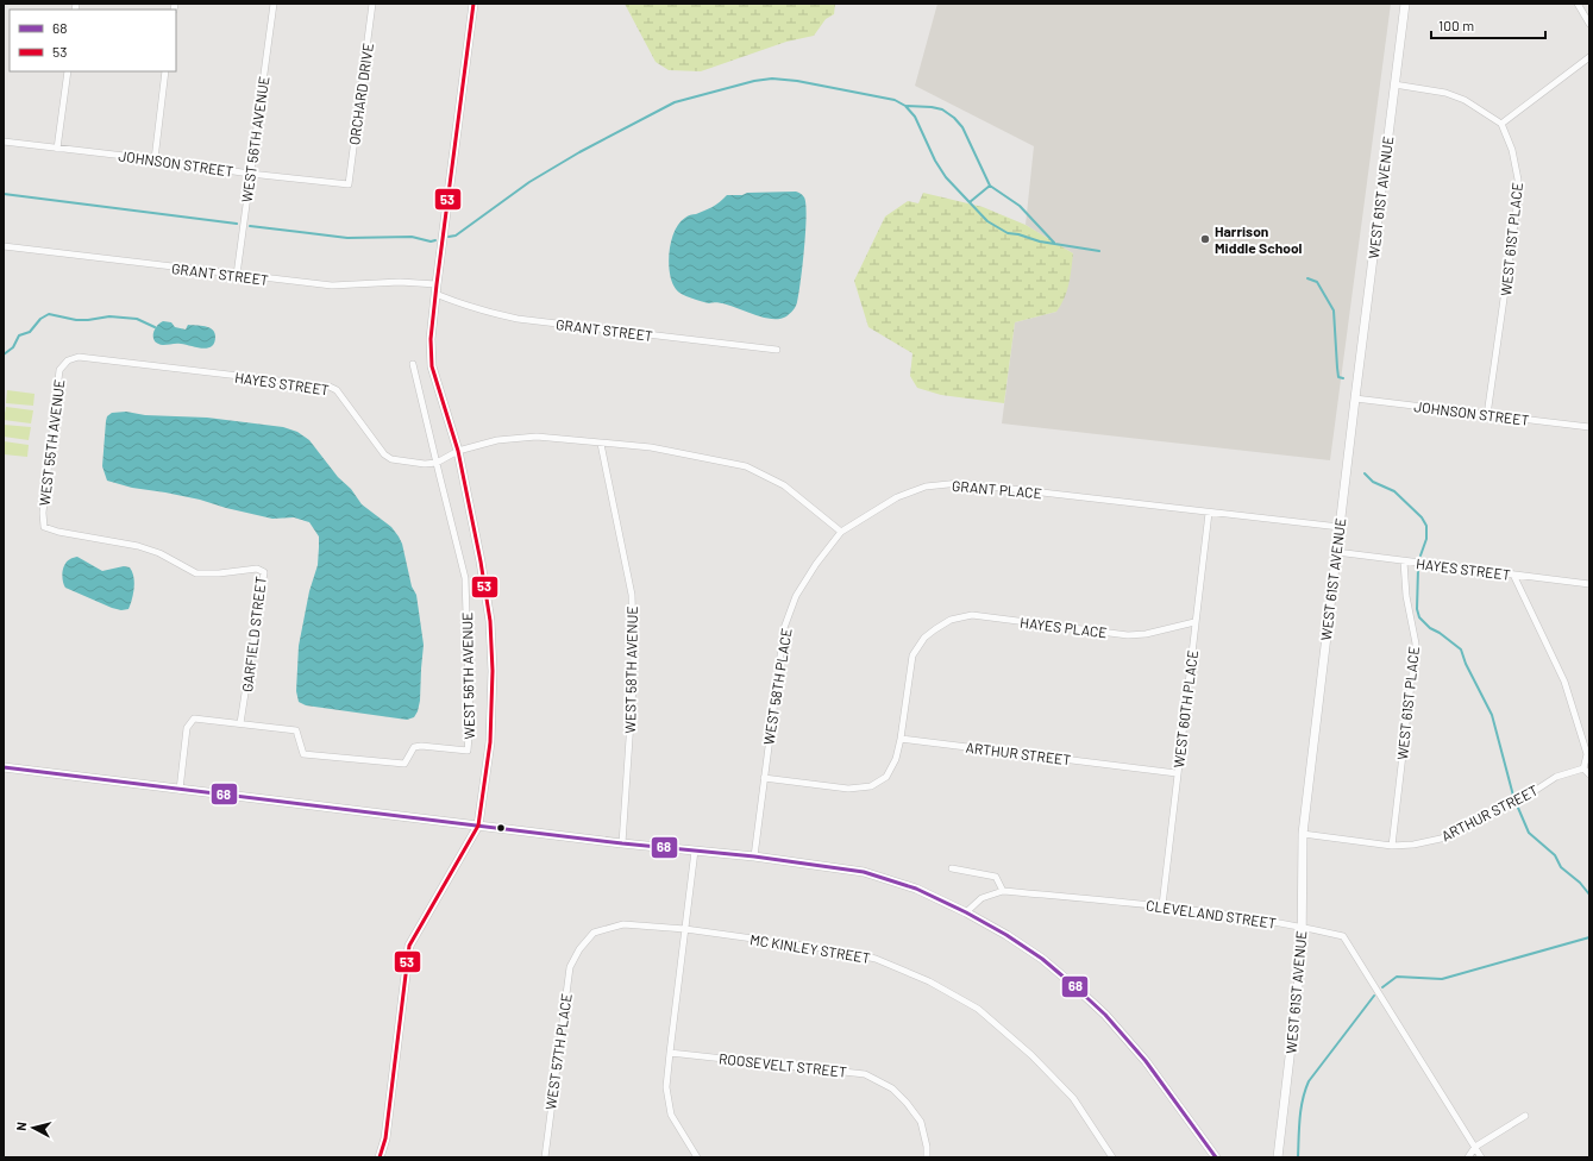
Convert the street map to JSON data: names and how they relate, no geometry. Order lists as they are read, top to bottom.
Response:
{
  "streets": {
    "main road": ["WEST 61ST AVENUE"],
    "street": [
      "ORCHARD DRIVE",
      "WEST 56TH AVENUE",
      "JOHNSON STREET",
      "WEST 61ST PLACE",
      "GRANT STREET",
      "HAYES STREET",
      "WEST 55TH AVENUE",
      "GRANT PLACE",
      "HAYES PLACE",
      "GARFIELD STREET",
      "WEST 58TH AVENUE",
      "WEST 58TH PLACE",
      "WEST 60TH PLACE",
      "ARTHUR STREET",
      "CLEVELAND STREET",
      "MC KINLEY STREET",
      "WEST 57TH PLACE",
      "ROOSEVELT STREET"
    ]
  },
  "crossings": [
    ["ORCHARD DRIVE", "JOHNSON STREET"],
    ["WEST 56TH AVENUE", "JOHNSON STREET"],
    ["WEST 56TH AVENUE", "GRANT STREET"],
    ["WEST 56TH AVENUE", "HAYES STREET"],
    ["WEST 56TH AVENUE", "GARFIELD STREET"],
    ["JOHNSON STREET", "WEST 61ST AVENUE"],
    ["JOHNSON STREET", "WEST 61ST PLACE"],
    ["WEST 61ST AVENUE", "HAYES STREET"],
    ["WEST 61ST AVENUE", "GRANT PLACE"],
    ["WEST 61ST AVENUE", "ARTHUR STREET"],
    ["WEST 61ST AVENUE", "CLEVELAND STREET"],
    ["WEST 61ST PLACE", "HAYES STREET"],
    ["WEST 61ST PLACE", "ARTHUR STREET"],
    ["HAYES STREET", "WEST 55TH AVENUE"],
    ["WEST 55TH AVENUE", "GARFIELD STREET"],
    ["GRANT PLACE", "WEST 58TH PLACE"],
    ["GRANT PLACE", "WEST 60TH PLACE"],
    ["HAYES PLACE", "WEST 60TH PLACE"],
    ["HAYES PLACE", "ARTHUR STREET"],
    ["WEST 60TH PLACE", "ARTHUR STREET"],
    ["WEST 60TH PLACE", "CLEVELAND STREET"],
    ["MC KINLEY STREET", "WEST 57TH PLACE"]
  ],
  "places": ["Harrison Middle School"],
  "lines": ["transit line 53", "transit line 68"],
  "legend": ["68", "53"],
  "scale_bar": "100 m",
  "north": "left"
}
